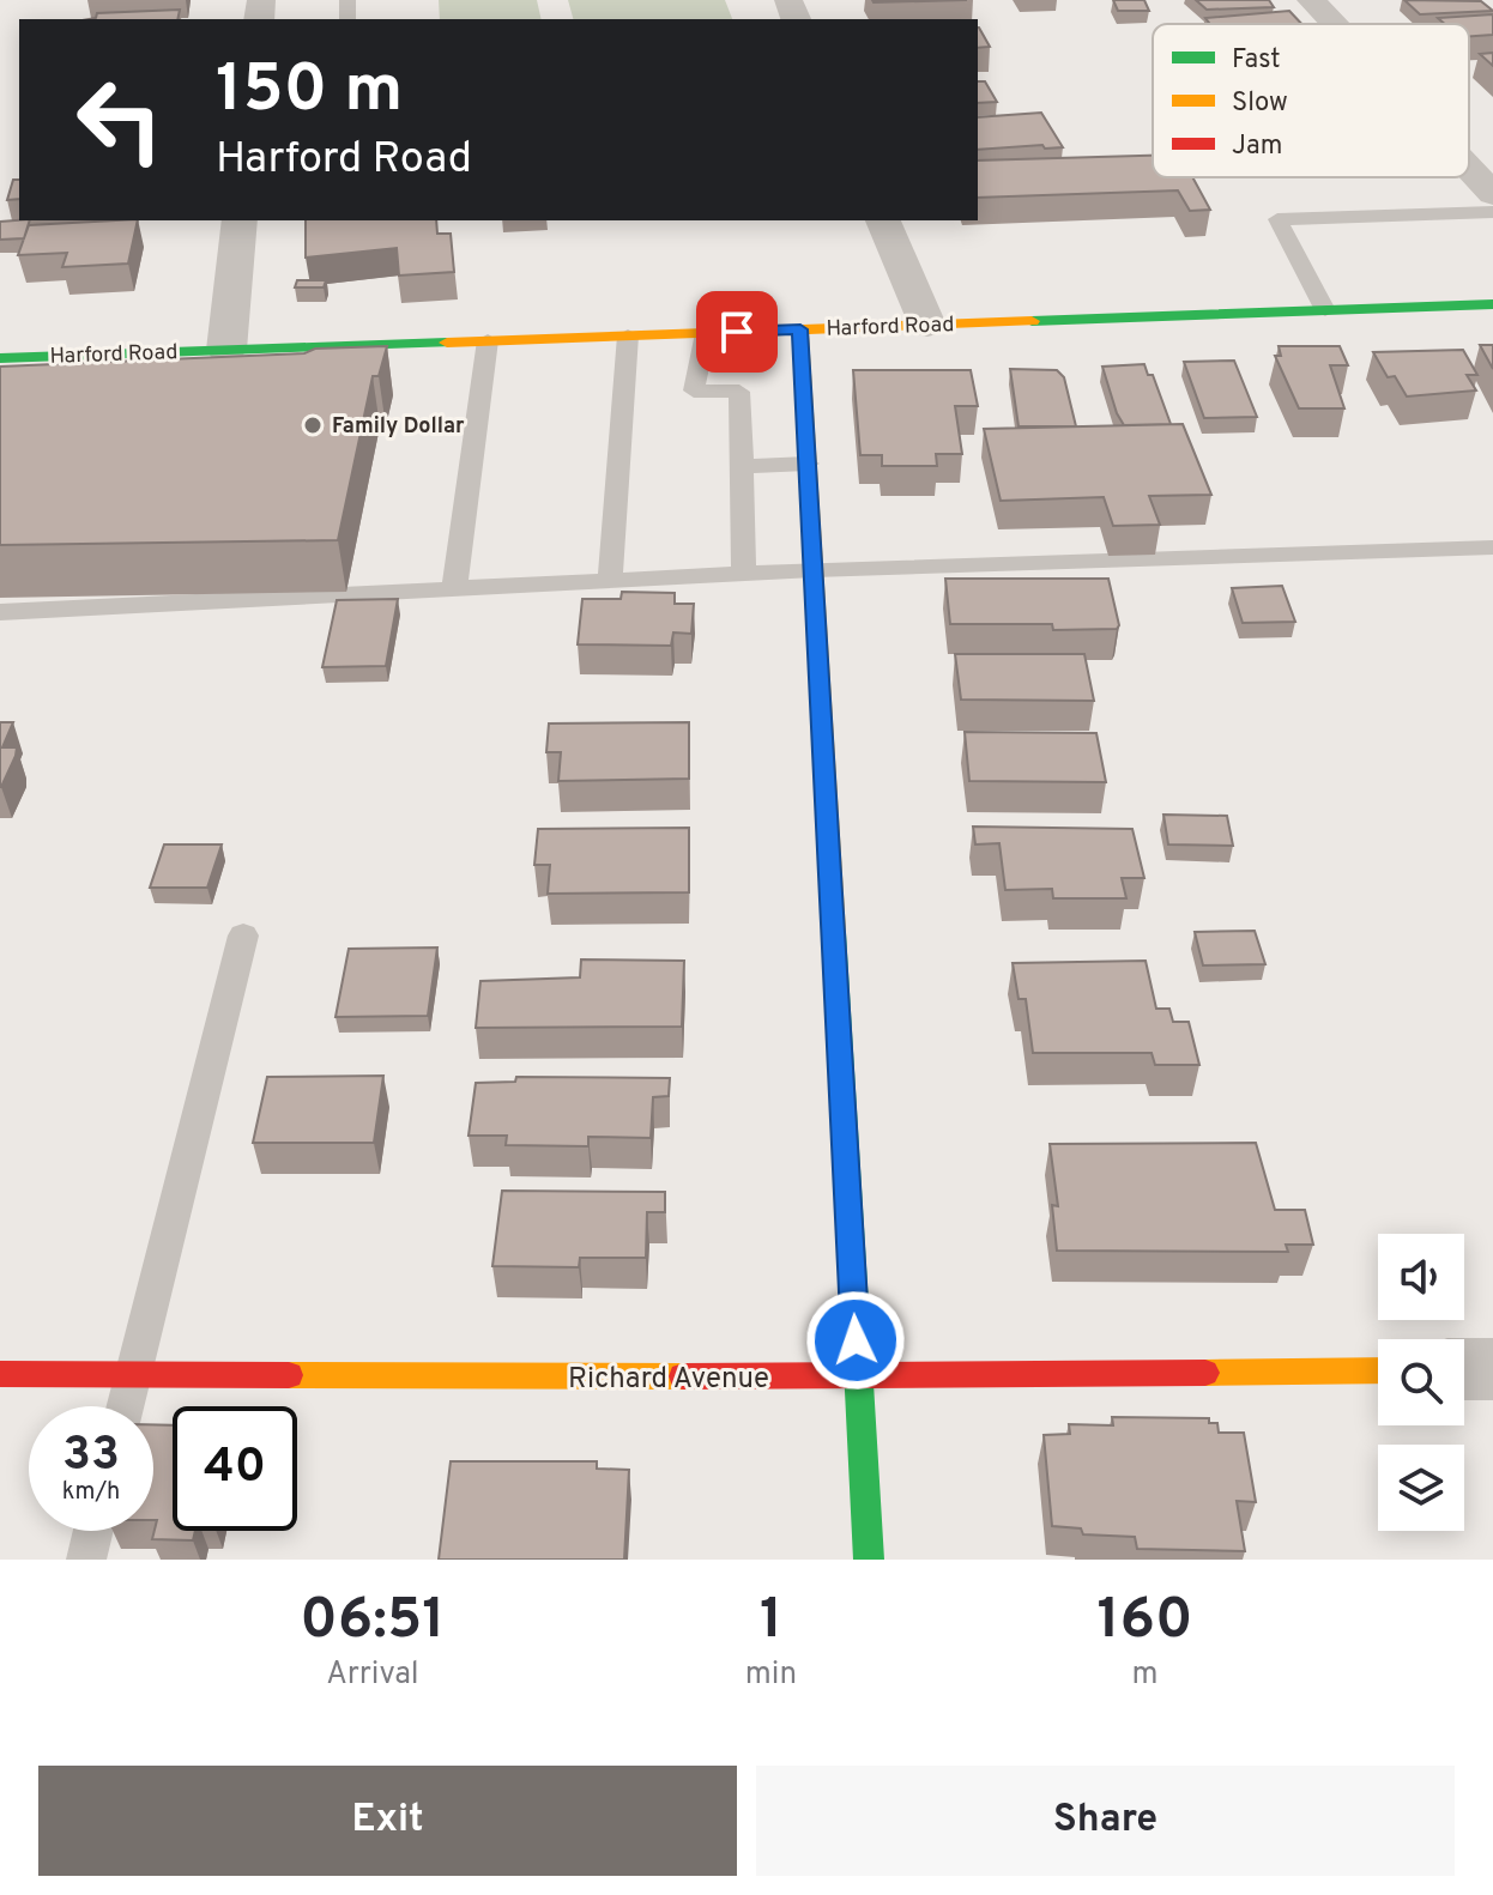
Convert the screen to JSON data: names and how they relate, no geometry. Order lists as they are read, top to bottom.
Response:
{
  "streets": {
    "street": ["Harford Road", "Richard Avenue"]
  },
  "places": ["Family Dollar"],
  "legend": ["Fast", "Slow", "Jam"],
  "page": {
    "turn": ["150 m", "Harford Road"],
    "speed": "33 km/h",
    "limit": "40",
    "eta": [
      "06:51",
      "Arrival",
      "1",
      "min",
      "160",
      "m"
    ],
    "buttons": ["Exit", "Share"]
  }
}
